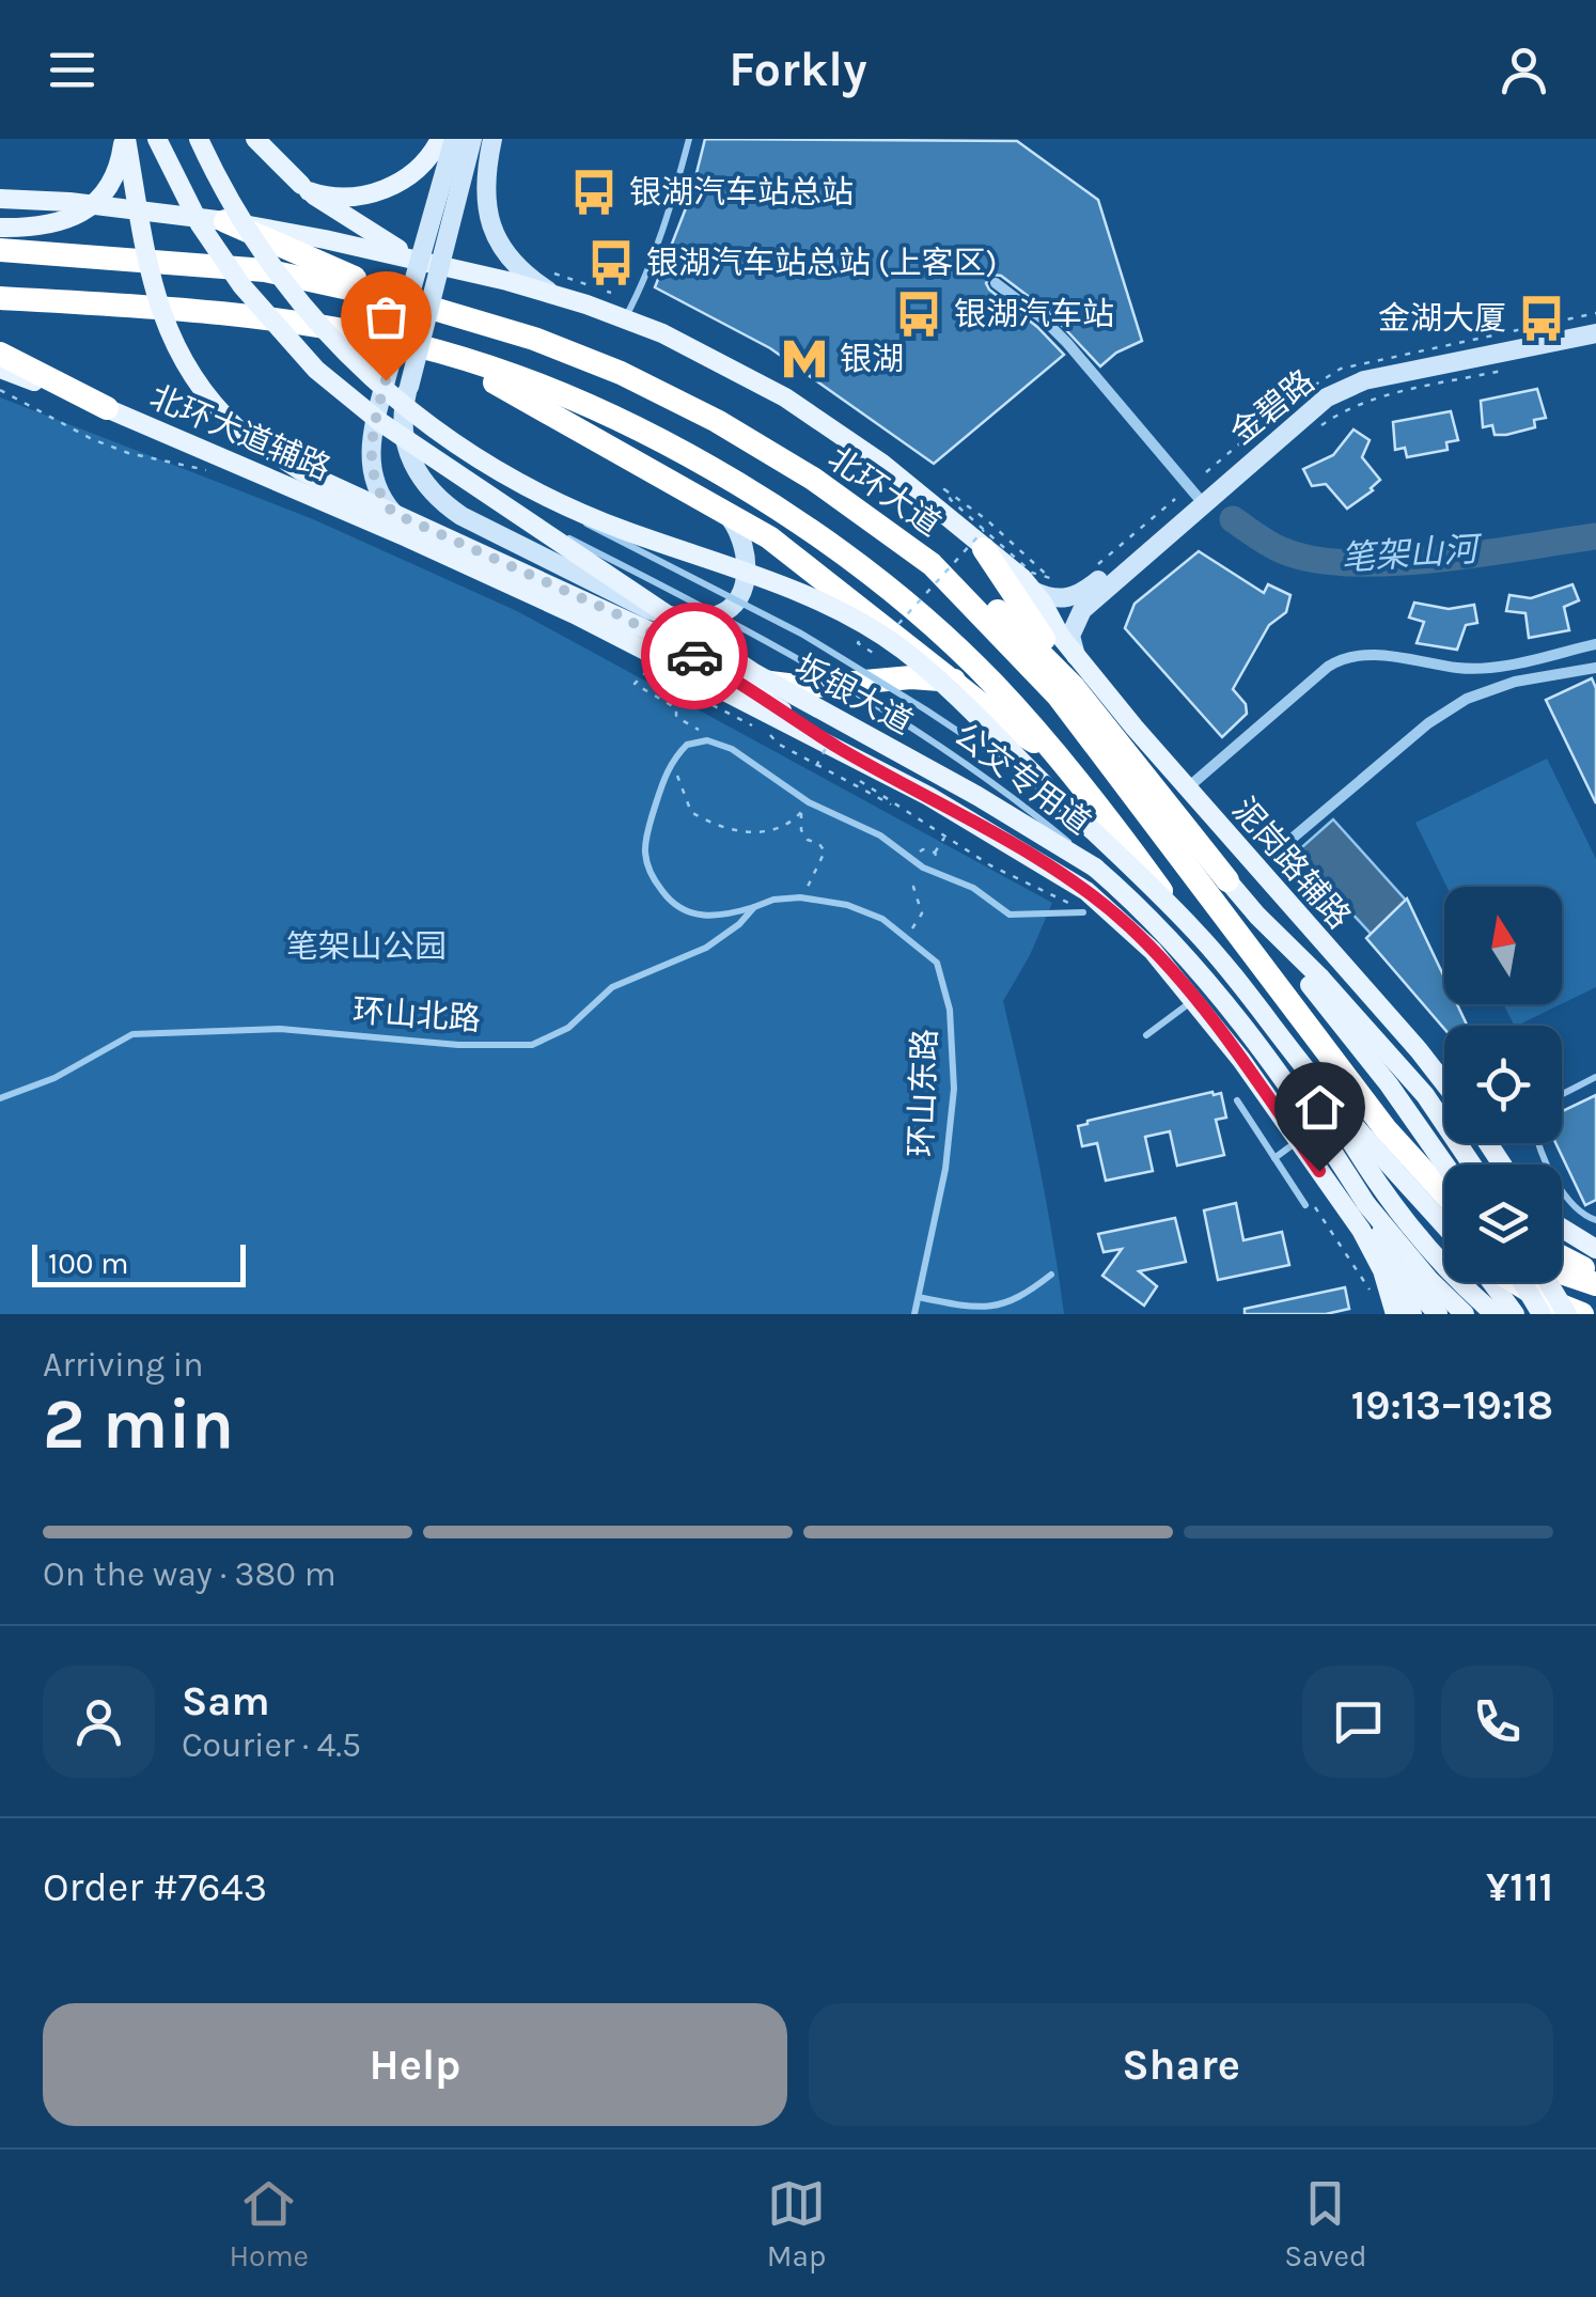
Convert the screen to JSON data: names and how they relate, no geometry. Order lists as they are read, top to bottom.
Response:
{
  "streets": {
    "highway": ["北环大道"],
    "main road": ["北环大道辅路", "坂银大道", "泥岗路辅路"],
    "street": ["金碧路"],
    "lane": ["公交专用道", "环山北路", "环山东路"]
  },
  "crossings": [
    ["金碧路", "泥岗路辅路"],
    ["坂银大道", "公交专用道"]
  ],
  "water": ["笔架山河"],
  "parks": ["笔架山公园"],
  "places": {
    "bus stop": [
      "银湖汽车站总站",
      "银湖汽车站总站 (上客区)",
      "银湖汽车站",
      "金湖大厦"
    ],
    "metro station": ["银湖"]
  },
  "scale_bar": "100 m",
  "north": "top",
  "page": {
    "header": "Forkly",
    "scale": "100 m",
    "heading": ["2 min", "Arriving in", "19:13–19:18"],
    "panel": [
      "Sam",
      "Courier · 4.5",
      "Order #7643",
      "¥111"
    ],
    "bar": "On the way · 380 m",
    "buttons": ["Help", "Share"],
    "tabs": ["Home", "Map", "Saved"]
  }
}
